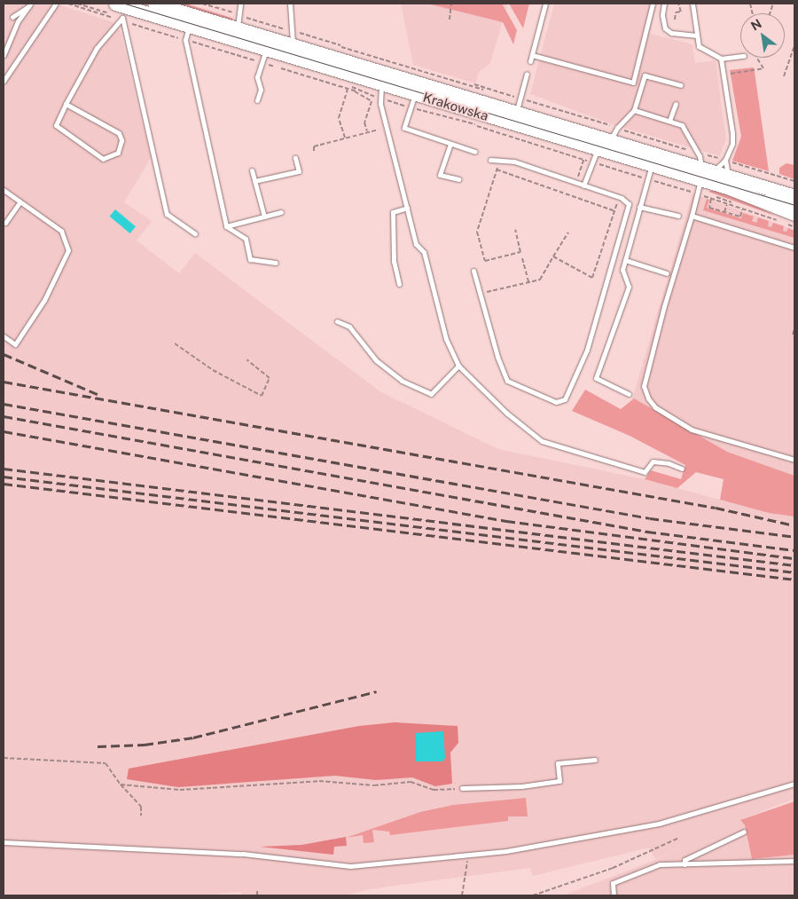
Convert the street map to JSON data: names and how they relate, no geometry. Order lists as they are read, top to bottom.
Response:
{
  "streets": {
    "main road": ["Krakowska"]
  },
  "north": "top left"
}
